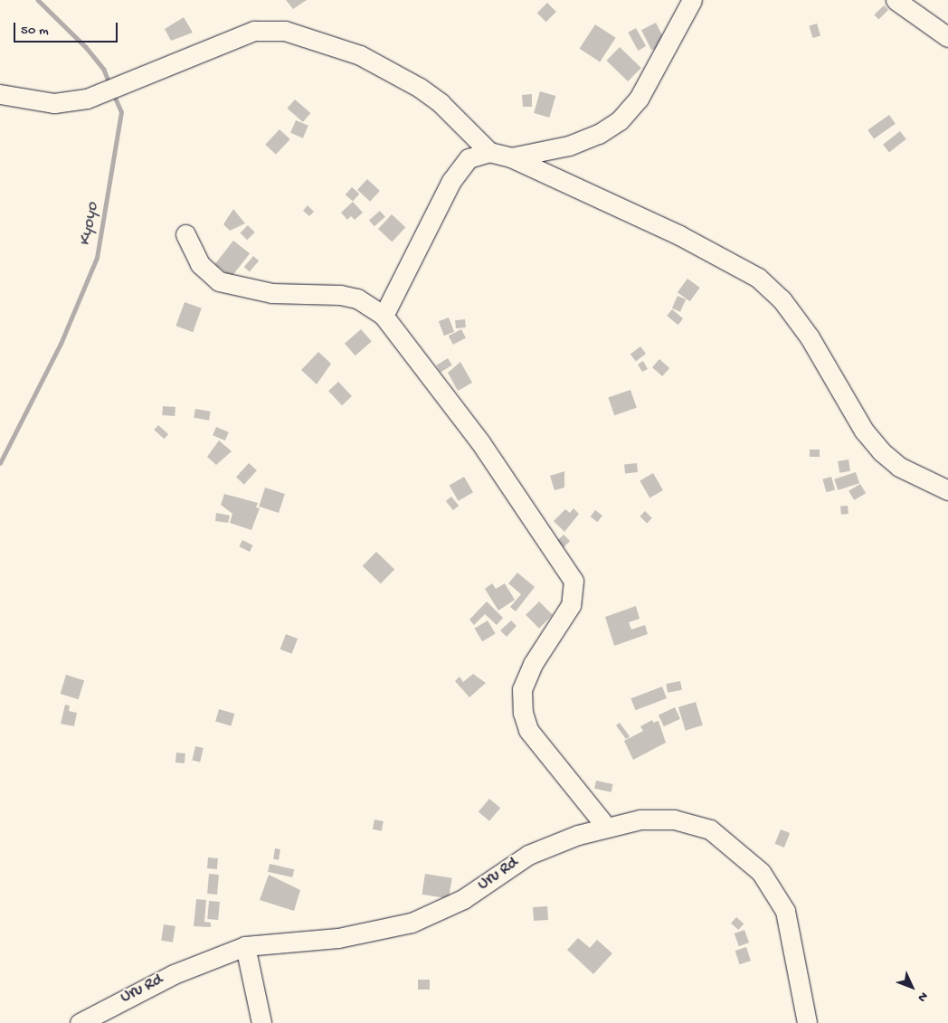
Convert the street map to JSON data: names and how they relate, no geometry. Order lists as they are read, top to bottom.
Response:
{
  "streets": {
    "street": ["Uru Rd"]
  },
  "water": ["Kyoyo"],
  "scale_bar": "50 m",
  "north": "bottom right"
}
